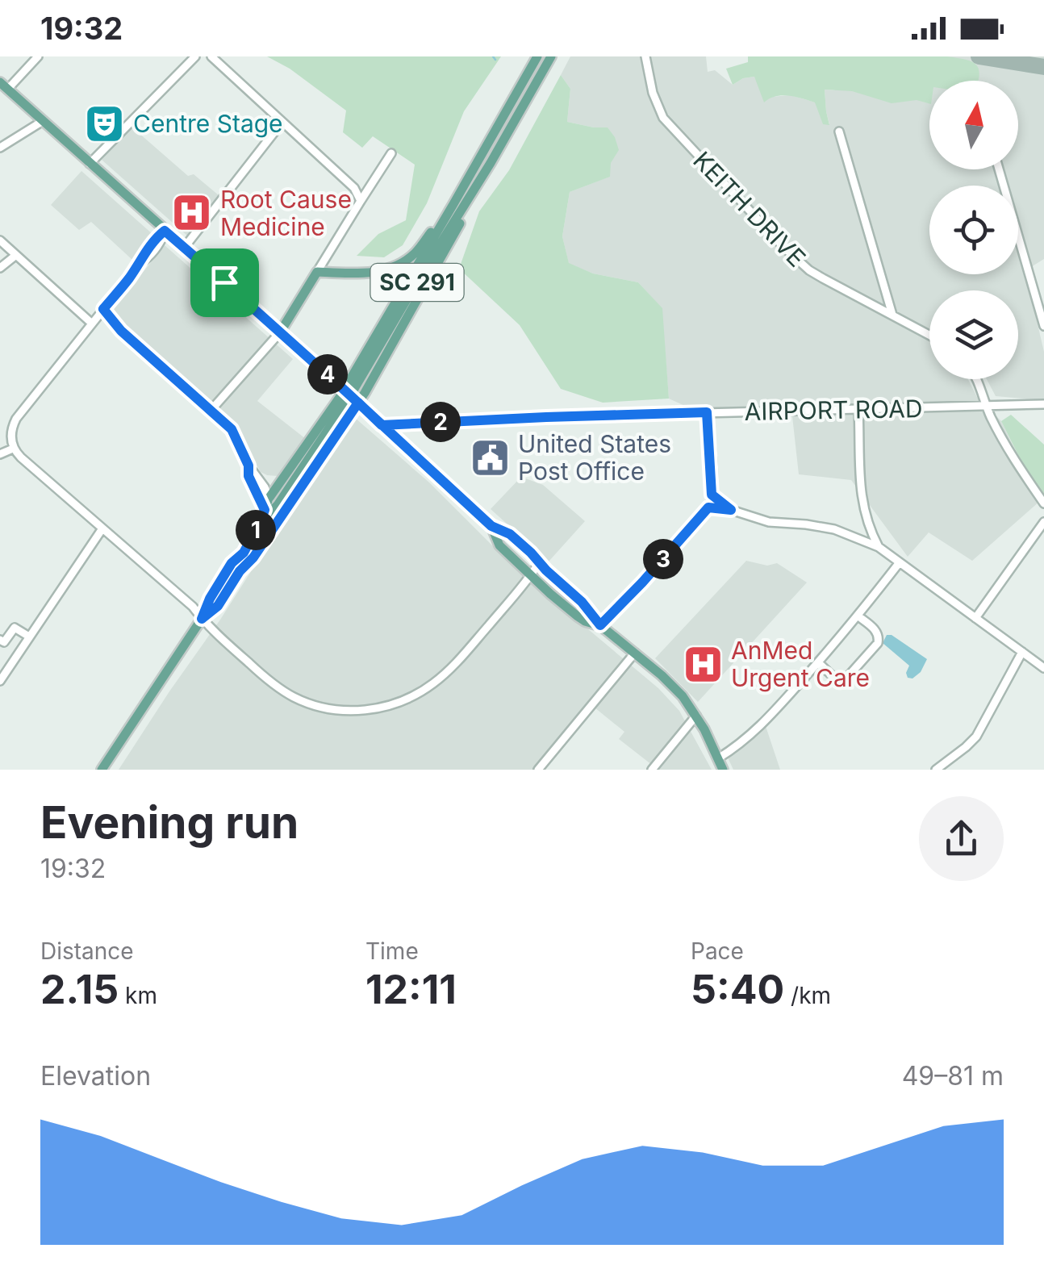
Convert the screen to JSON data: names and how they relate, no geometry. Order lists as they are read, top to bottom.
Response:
{
  "streets": {
    "main road": ["SC 291"],
    "street": ["KEITH DRIVE", "AIRPORT ROAD"]
  },
  "places": {
    "theatre": ["Centre Stage"],
    "hospital": ["Root Cause Medicine", "AnMed Urgent Care"],
    "public building": ["United States Post Office"]
  },
  "north": "top",
  "page": {
    "status": "19:32",
    "pins": [
      "4",
      "2",
      "1",
      "3"
    ],
    "heading": ["Evening run", "19:32"],
    "stats": [
      ["Distance", "2.15 km"],
      ["Time", "12:11"],
      ["Pace", "5:40 /km"]
    ],
    "chart": ["Elevation", "49–81 m"]
  }
}
